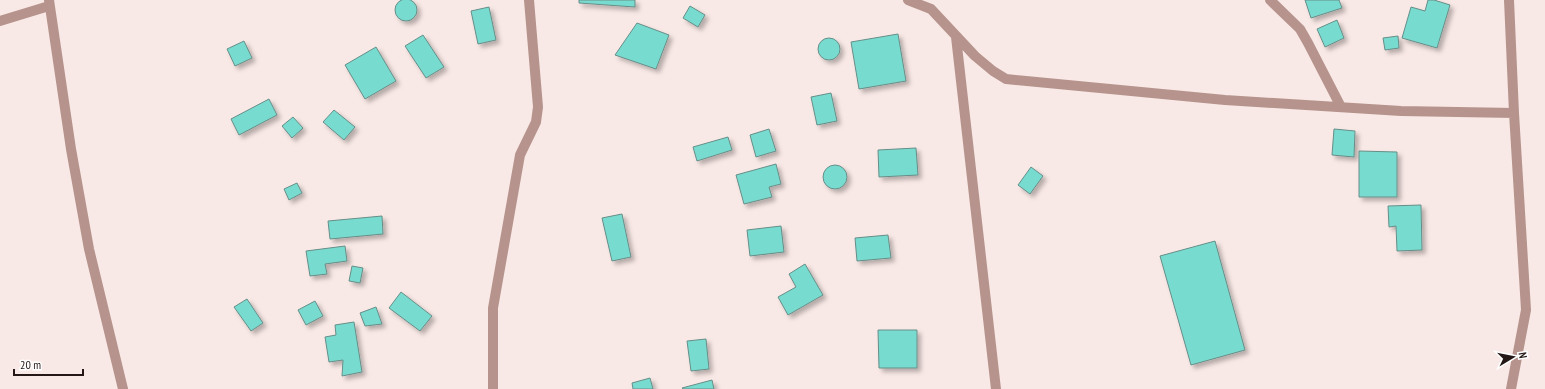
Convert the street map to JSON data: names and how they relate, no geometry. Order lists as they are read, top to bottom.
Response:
{
  "scale_bar": "20 m",
  "north": "right"
}
